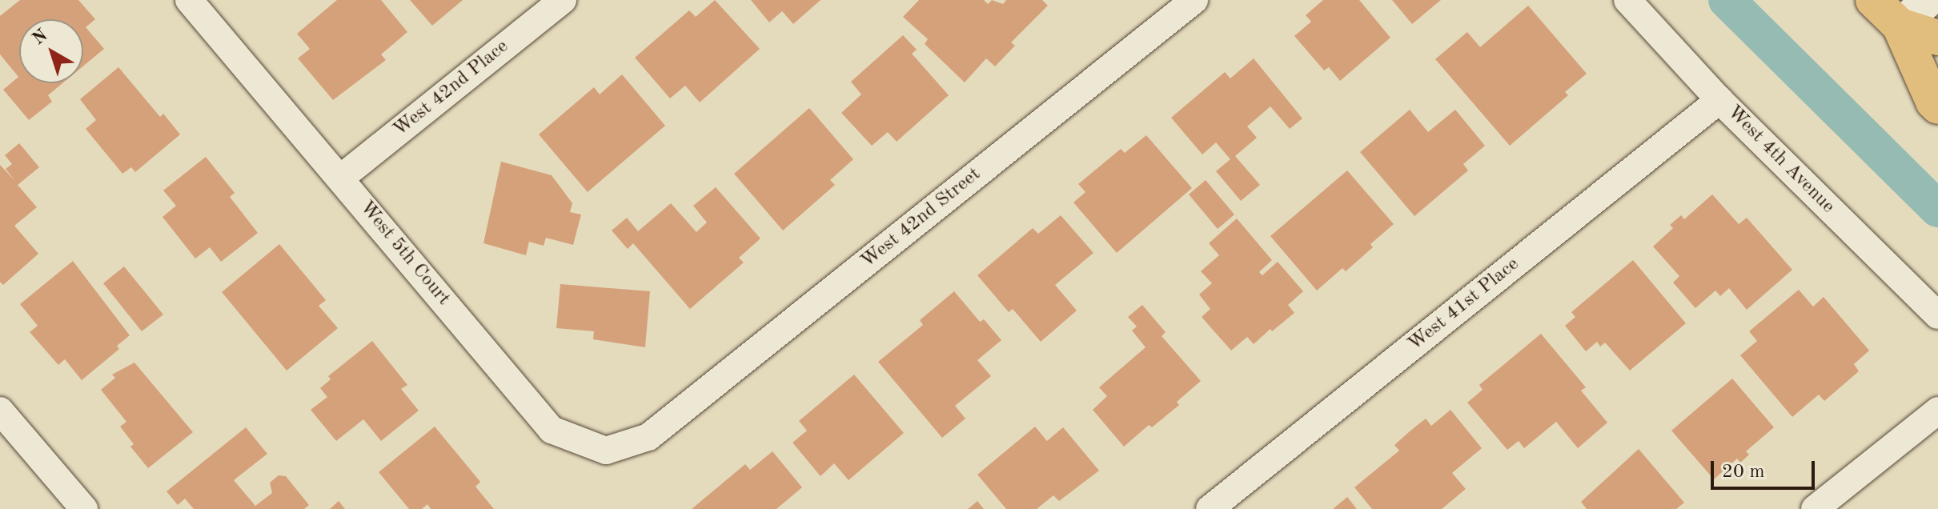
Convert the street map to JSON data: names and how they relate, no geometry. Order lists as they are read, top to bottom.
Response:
{
  "streets": {
    "street": [
      "West 42nd Place",
      "West 4th Avenue",
      "West 42nd Street",
      "West 5th Court",
      "West 41st Place"
    ]
  },
  "crossings": [
    ["West 42nd Place", "West 5th Court"],
    ["West 4th Avenue", "West 41st Place"],
    ["West 42nd Street", "West 5th Court"]
  ],
  "scale_bar": "20 m",
  "north": "top left"
}
